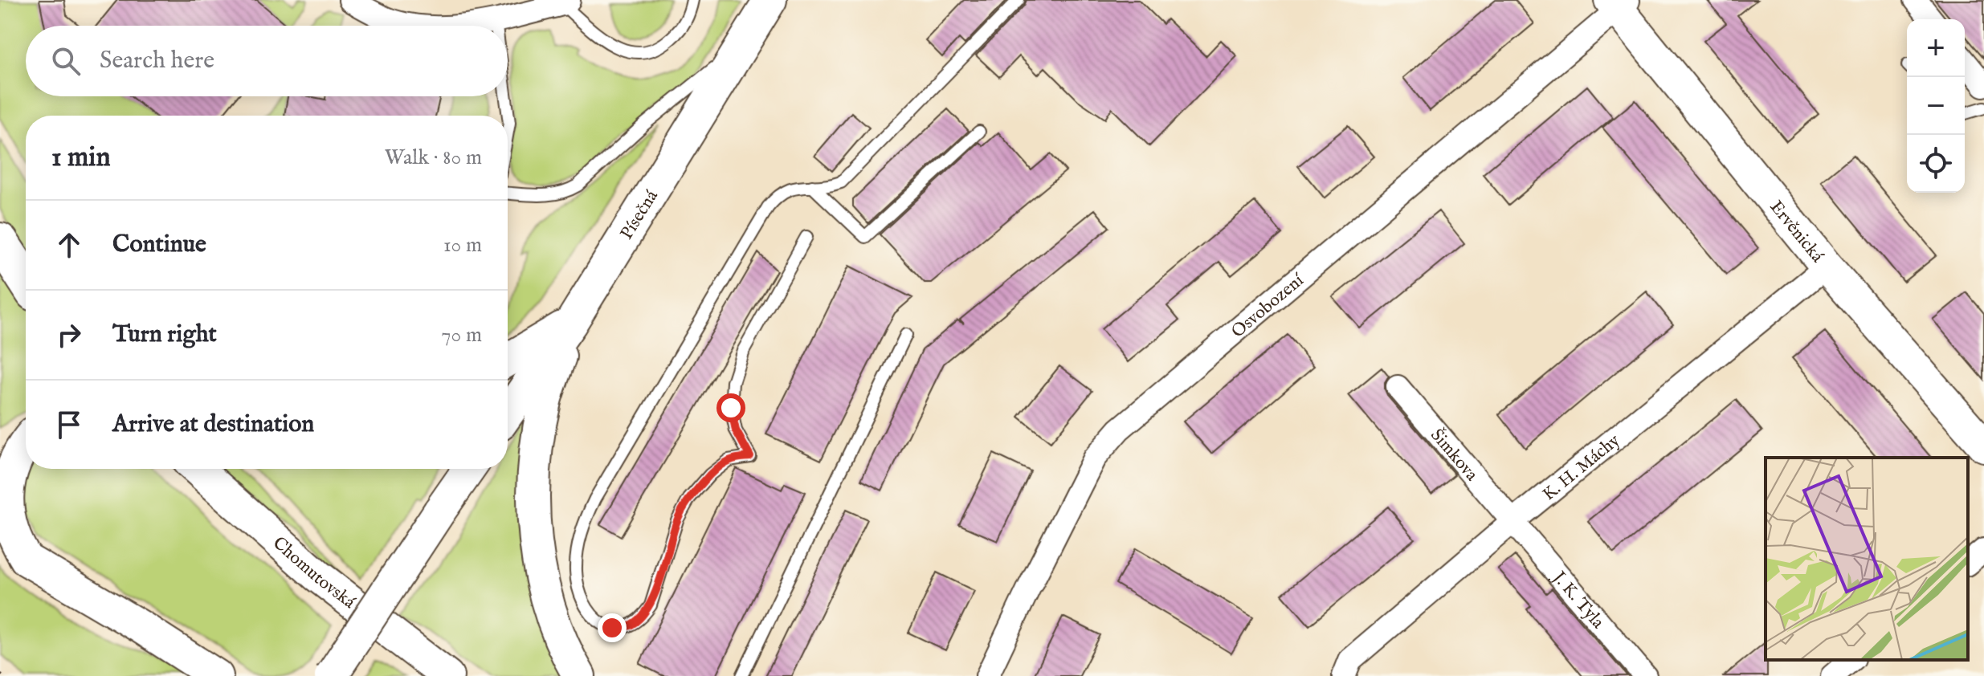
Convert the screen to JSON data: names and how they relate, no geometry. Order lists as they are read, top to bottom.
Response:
{
  "streets": {
    "street": [
      "Písečná",
      "Ervěnická",
      "Osvobození",
      "Šimkova",
      "K. H. Máchy",
      "Chomutovská",
      "J. K. Tyla"
    ]
  },
  "crossings": [
    ["Ervěnická", "Osvobození"],
    ["Ervěnická", "K. H. Máchy"],
    ["Šimkova", "K. H. Máchy"],
    ["Šimkova", "J. K. Tyla"],
    ["K. H. Máchy", "J. K. Tyla"]
  ],
  "page": {
    "map_buttons": ["+", "−"],
    "search": "Search here",
    "heading": ["1 min", "Walk · 80 m"],
    "list": [
      ["Continue", "10 m"],
      ["Turn right", "70 m"],
      "Arrive at destination"
    ]
  }
}
